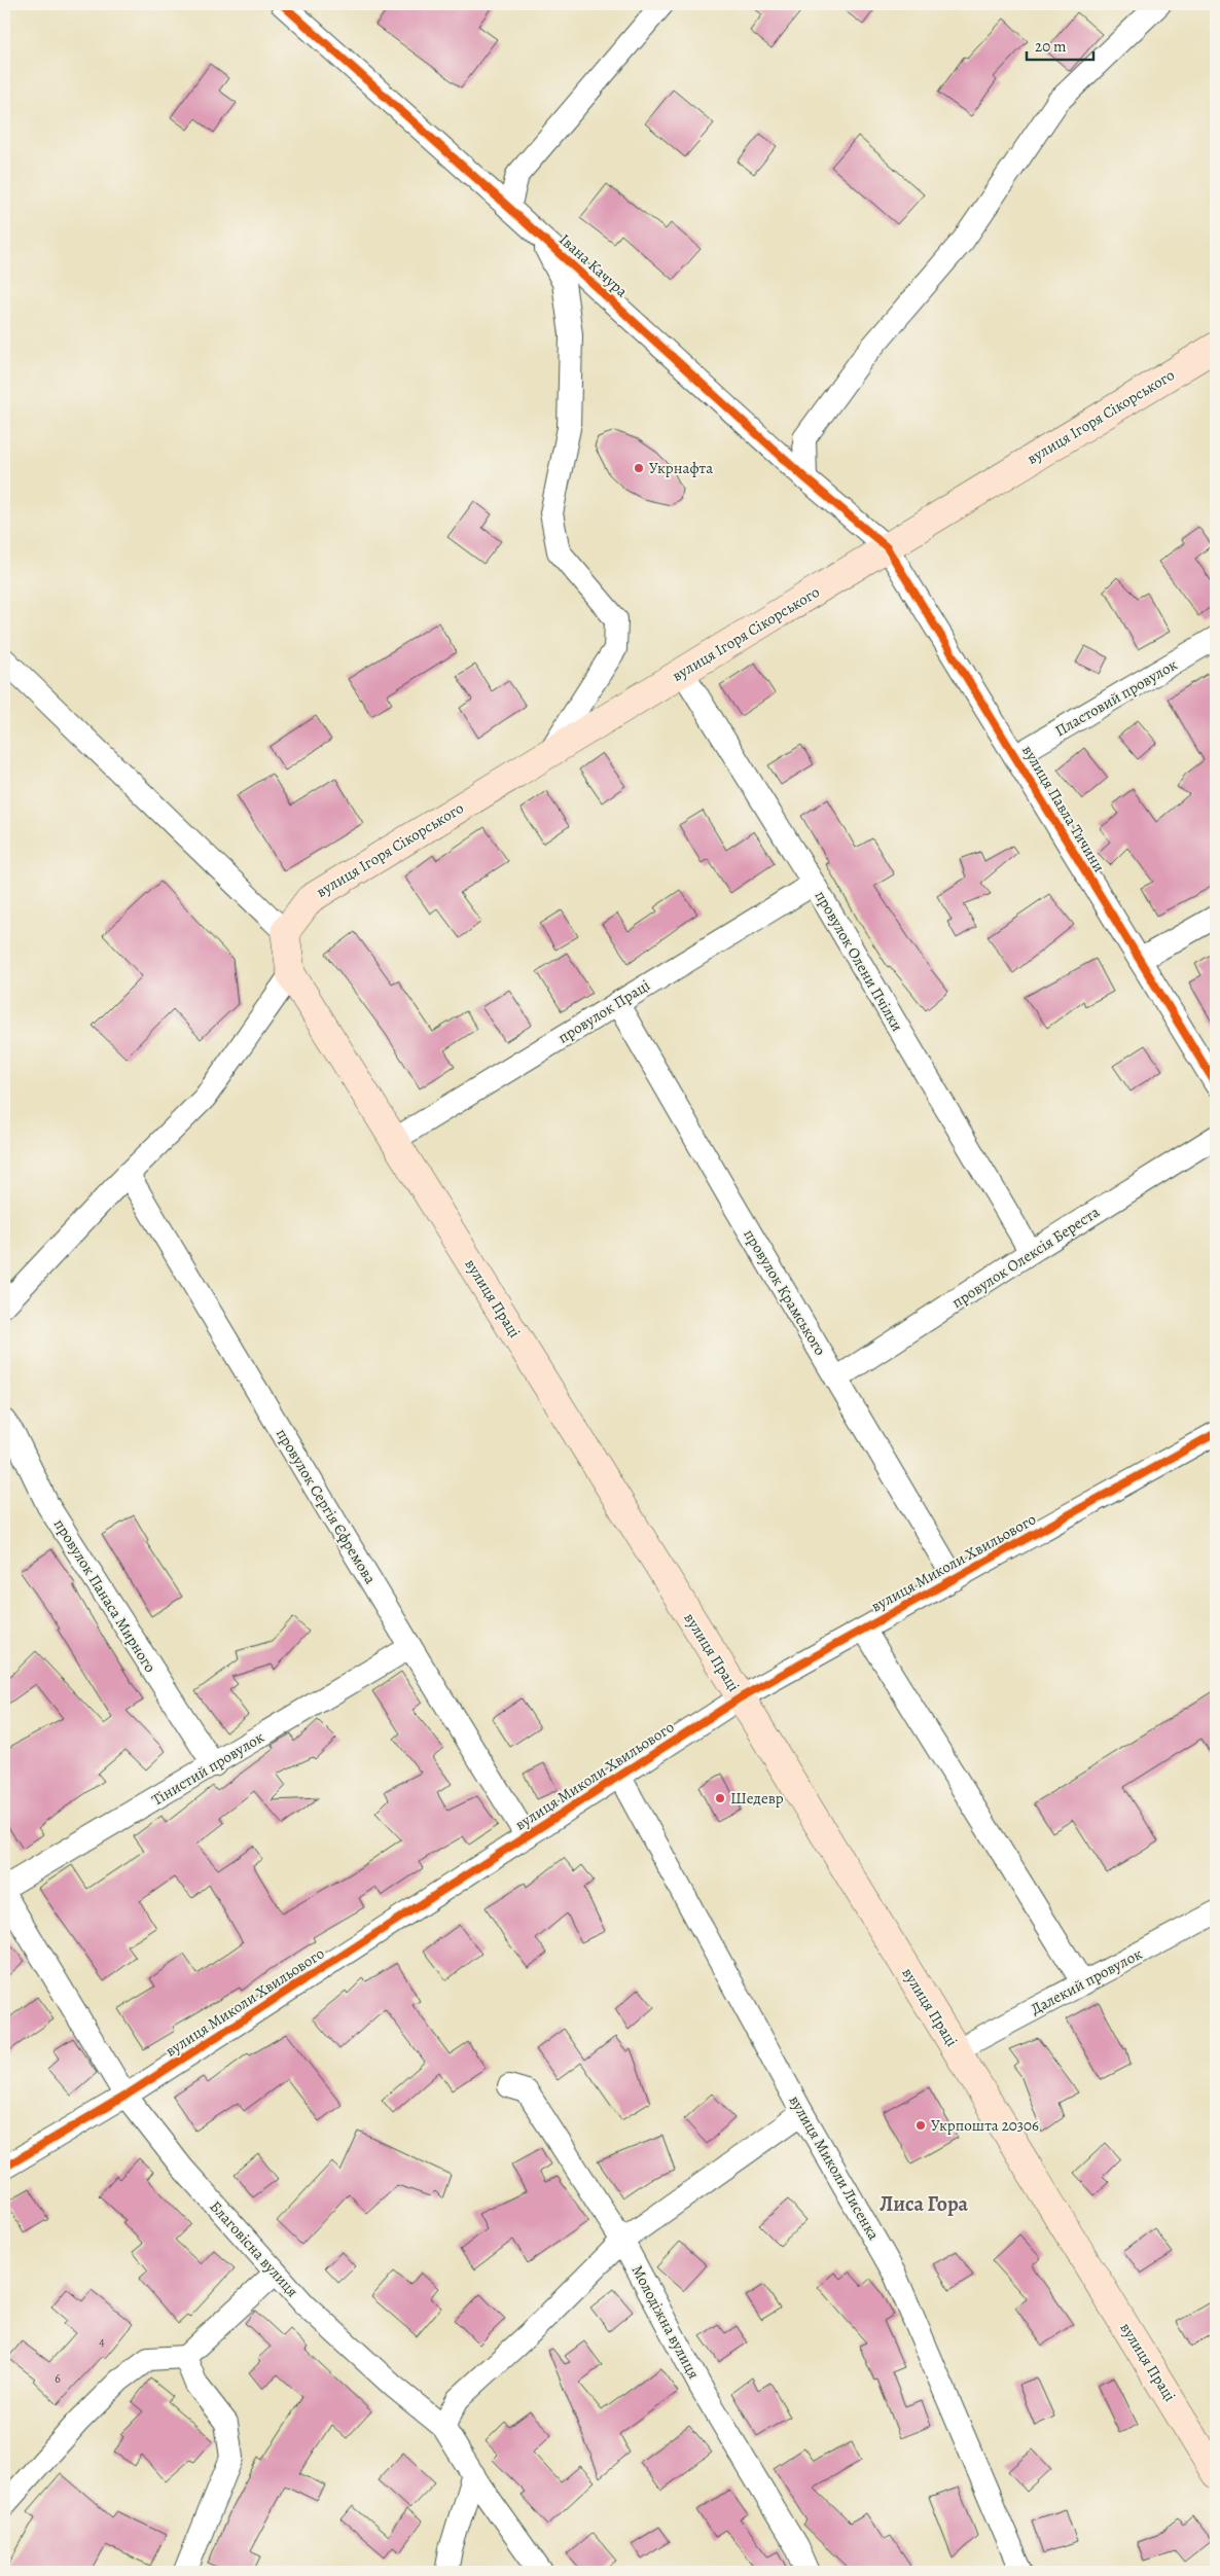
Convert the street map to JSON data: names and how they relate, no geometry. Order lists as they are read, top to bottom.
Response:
{
  "streets": {
    "main road": ["вулиця Ігоря Сікорського", "вулиця Праці"],
    "street": [
      "Івана Качура",
      "Пластовий провулок",
      "вулиця Павла Тичини",
      "провулок Олени Пчілки",
      "провулок Праці",
      "провулок Олексія Береста",
      "провулок Крамського",
      "провулок Сергія Єфремова",
      "вулиця Миколи Хвильового",
      "провулок Панаса Мирного",
      "Тінистий провулок",
      "Далекий провулок",
      "вулиця Миколи Лисенка",
      "Благовісна вулиця",
      "Молодіжна вулиця"
    ]
  },
  "crossings": [
    ["Івана Качура", "вулиця Ігоря Сікорського"],
    ["Івана Качура", "вулиця Павла Тичини"],
    ["вулиця Ігоря Сікорського", "вулиця Павла Тичини"],
    ["вулиця Ігоря Сікорського", "провулок Олени Пчілки"],
    ["вулиця Ігоря Сікорського", "вулиця Праці"],
    ["Пластовий провулок", "вулиця Павла Тичини"],
    ["провулок Олени Пчілки", "провулок Праці"],
    ["провулок Олени Пчілки", "провулок Олексія Береста"],
    ["провулок Праці", "провулок Крамського"],
    ["провулок Праці", "вулиця Праці"],
    ["провулок Олексія Береста", "провулок Крамського"],
    ["провулок Крамського", "вулиця Миколи Хвильового"],
    ["вулиця Праці", "вулиця Миколи Хвильового"],
    ["вулиця Праці", "Далекий провулок"],
    ["провулок Сергія Єфремова", "вулиця Миколи Хвильового"],
    ["провулок Сергія Єфремова", "Тінистий провулок"],
    ["вулиця Миколи Хвильового", "вулиця Миколи Лисенка"],
    ["вулиця Миколи Хвильового", "Благовісна вулиця"],
    ["провулок Панаса Мирного", "Тінистий провулок"]
  ],
  "districts": ["Лиса Гора"],
  "places": ["Укрнафта", "Шедевр", "Укрпошта 20306"],
  "house_numbers": ["4", "6"],
  "scale_bar": "20 m"
}
